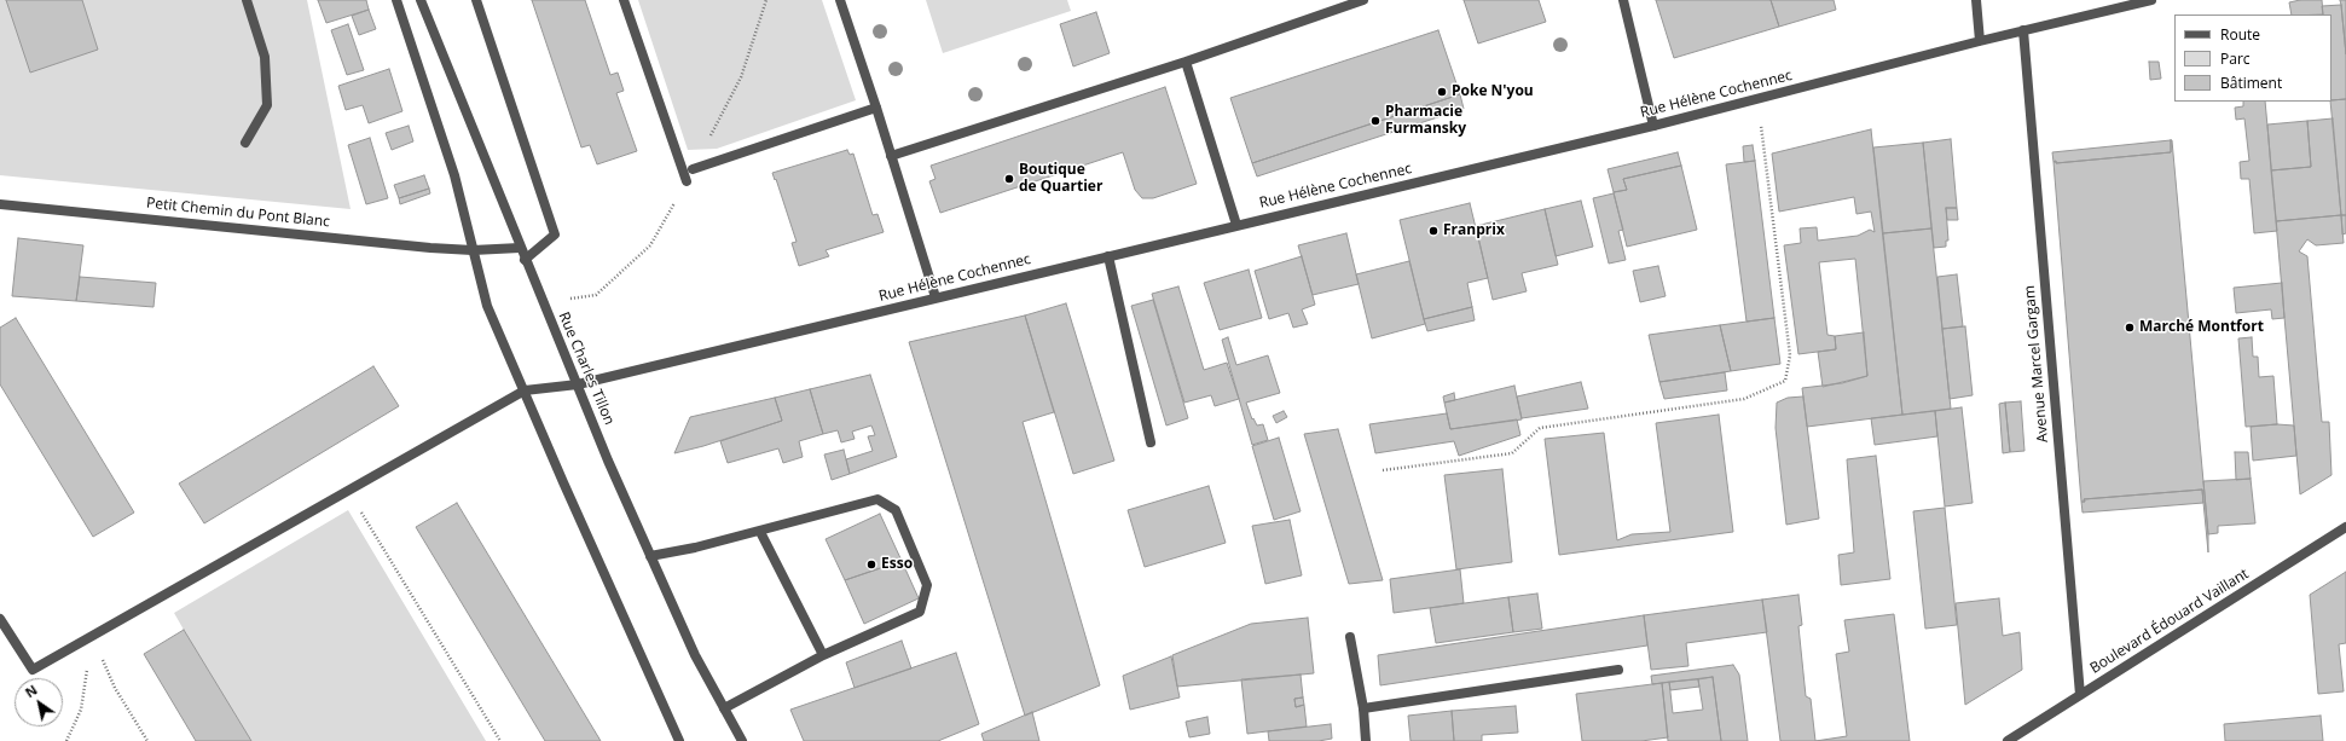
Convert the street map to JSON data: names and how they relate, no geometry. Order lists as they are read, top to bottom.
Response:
{
  "streets": {
    "street": [
      "Rue Hélène Cochennec",
      "Petit Chemin du Pont Blanc",
      "Avenue Marcel Gargam",
      "Rue Charles Tillon",
      "Boulevard Édouard Vaillant"
    ]
  },
  "crossings": [
    ["Rue Hélène Cochennec", "Avenue Marcel Gargam"],
    ["Rue Hélène Cochennec", "Rue Charles Tillon"],
    ["Petit Chemin du Pont Blanc", "Rue Charles Tillon"],
    ["Avenue Marcel Gargam", "Boulevard Édouard Vaillant"]
  ],
  "places": [
    "Poke N'you",
    "Pharmacie Furmansky",
    "Boutique de Quartier",
    "Franprix",
    "Marché Montfort",
    "Esso"
  ],
  "legend": ["Route", "Parc", "Bâtiment"],
  "north": "top left"
}
